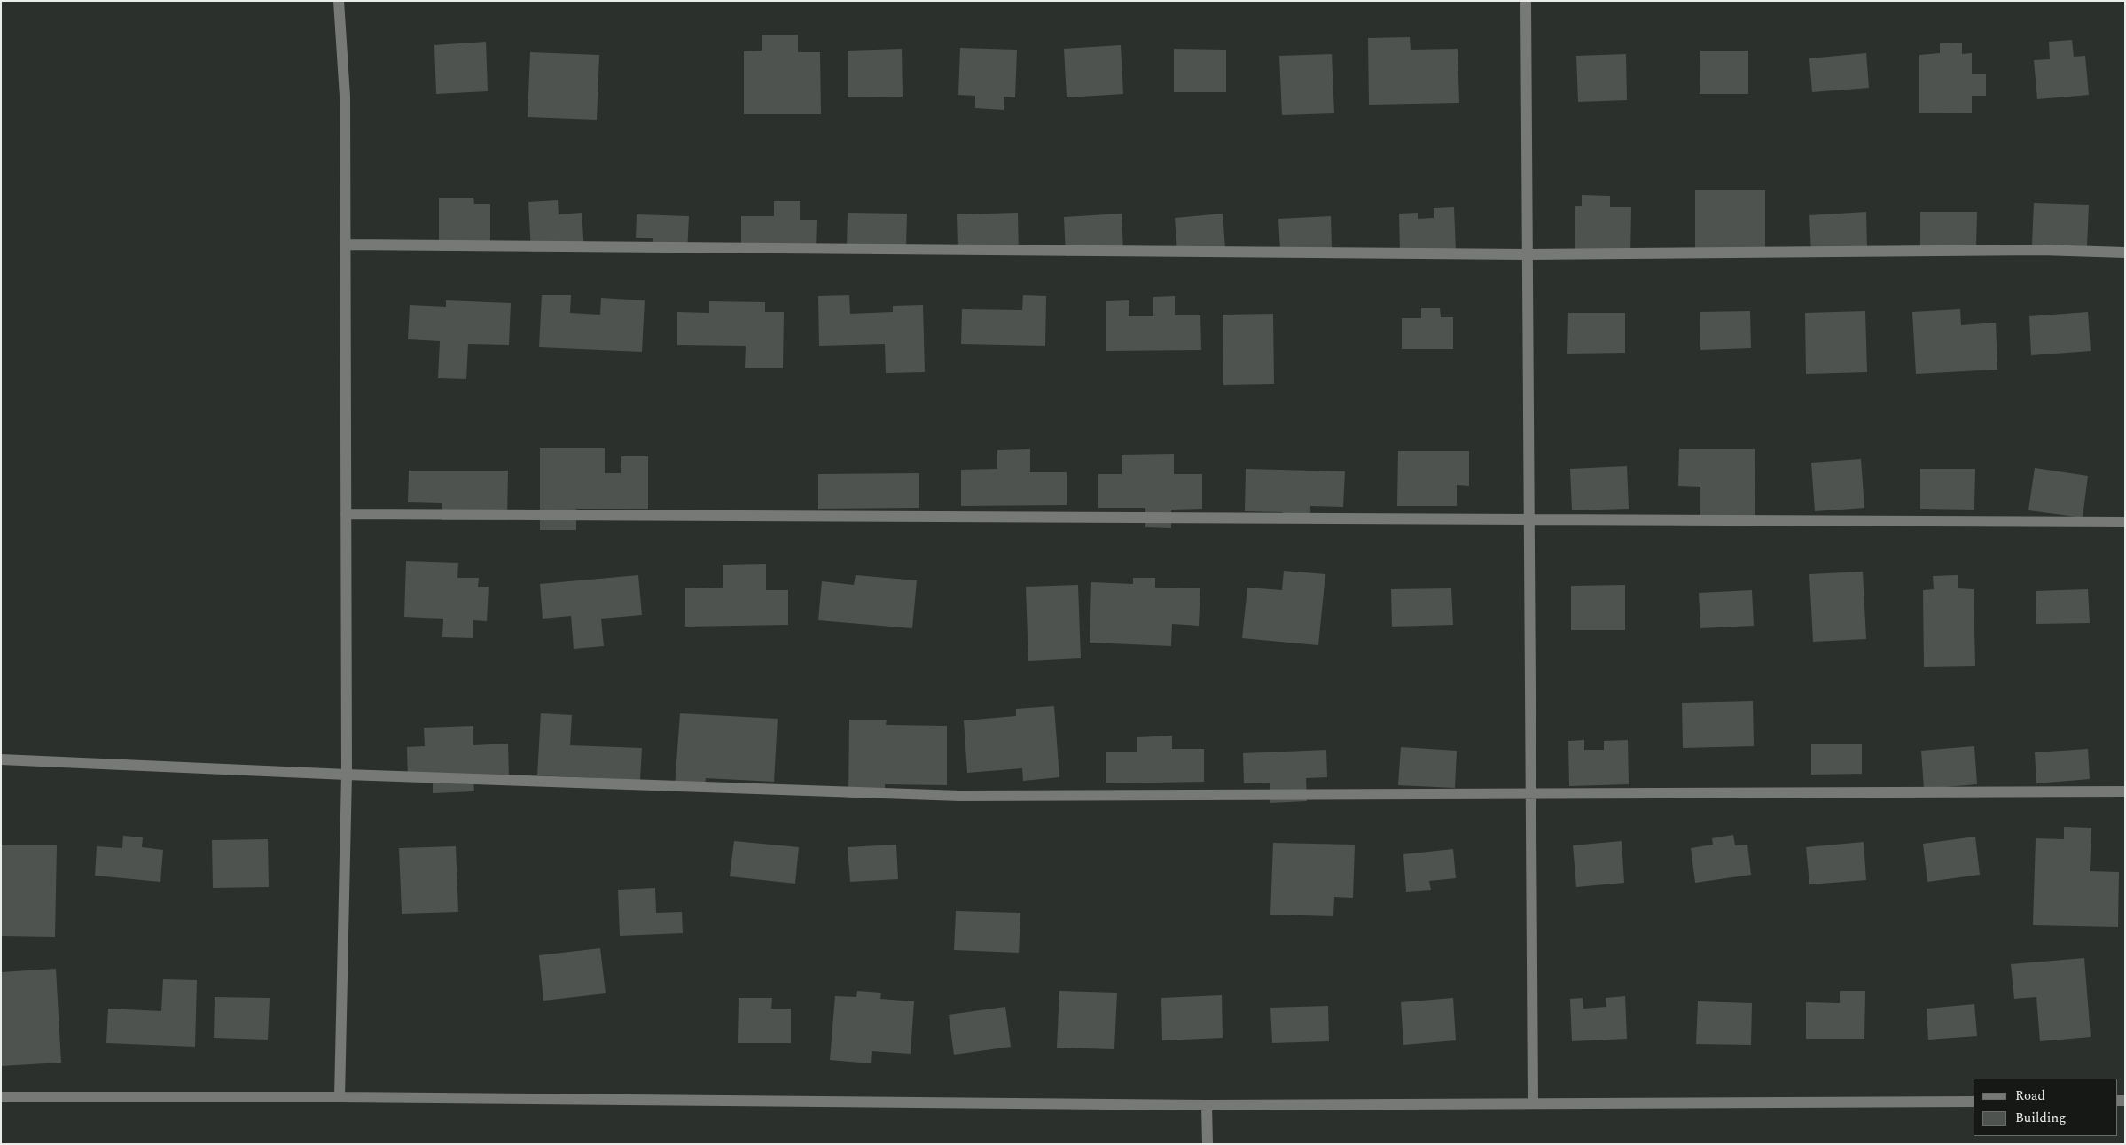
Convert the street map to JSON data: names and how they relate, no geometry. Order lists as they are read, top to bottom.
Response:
{
  "legend": ["Road", "Building"]
}
